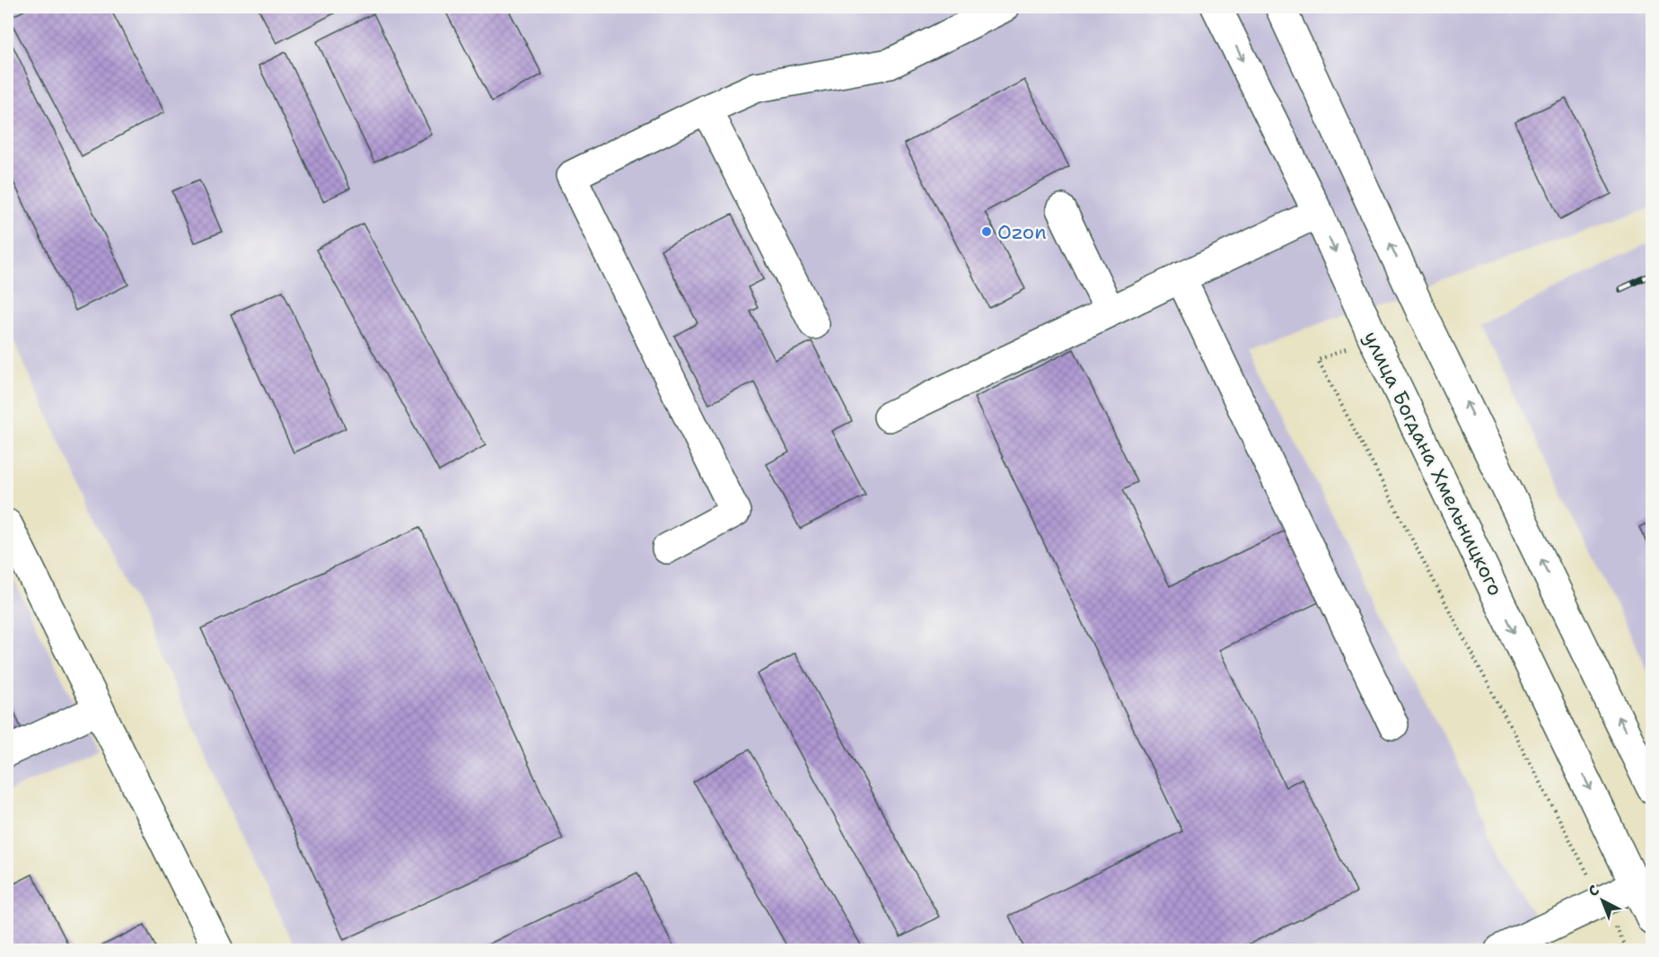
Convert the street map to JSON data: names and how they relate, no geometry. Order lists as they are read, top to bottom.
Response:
{
  "streets": {
    "main road": ["улица Богдана Хмельницкого"]
  },
  "places": ["Ozon"],
  "north": "top left"
}
